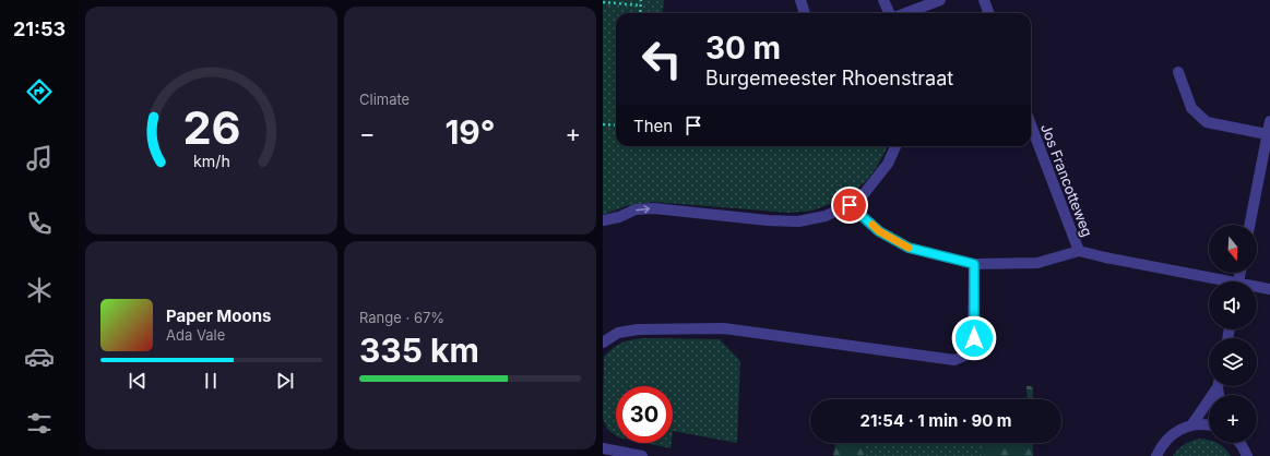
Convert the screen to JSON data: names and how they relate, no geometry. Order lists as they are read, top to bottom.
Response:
{
  "streets": {
    "street": ["Jos Francotteweg"]
  },
  "north": "bottom",
  "page": {
    "tabs": "21:53",
    "tile": [
      "Climate",
      ["Range · 67%", "335 km"]
    ],
    "turn": ["30 m", "Burgemeester Rhoenstraat"],
    "then": "Then",
    "heat": ["−", "19°", "+"],
    "map_buttons": "+",
    "song": ["Paper Moons", "Ada Vale"],
    "limit": "30",
    "trip": "21:54 · 1 min · 90 m",
    "gauge": ["26", "km/h"]
  }
}
